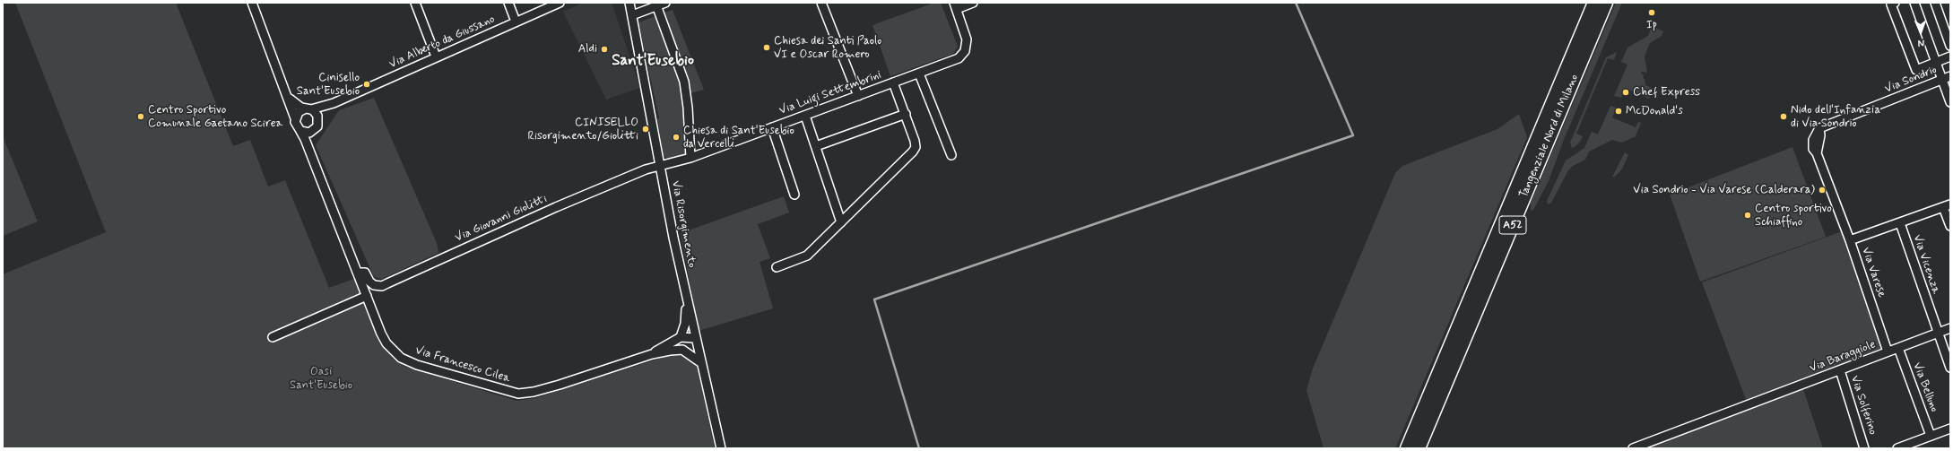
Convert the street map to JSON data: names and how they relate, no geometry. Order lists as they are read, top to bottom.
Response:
{
  "streets": {
    "highway": ["Tangenziale Nord di Milano", "A52"],
    "street": [
      "Via Alberto da Giussano",
      "Via Sondrio",
      "Via Luigi Settembrini",
      "Via Giovanni Giolitti",
      "Via Risorgimento",
      "Via Vicenza",
      "Via Varese",
      "Via Baraggiole",
      "Via Francesco Cilea",
      "Via Belluno",
      "Via Solferino"
    ]
  },
  "crossings": [
    ["Via Alberto da Giussano", "Via Francesco Cilea"],
    ["Via Sondrio", "Via Varese"],
    ["Via Luigi Settembrini", "Via Giovanni Giolitti"],
    ["Via Luigi Settembrini", "Via Risorgimento"],
    ["Via Giovanni Giolitti", "Via Risorgimento"],
    ["Via Giovanni Giolitti", "Via Francesco Cilea"],
    ["Via Risorgimento", "Via Francesco Cilea"],
    ["Via Vicenza", "Via Varese"],
    ["Via Vicenza", "Via Baraggiole"],
    ["Via Varese", "Via Baraggiole"],
    ["Via Baraggiole", "Via Belluno"],
    ["Via Baraggiole", "Via Solferino"]
  ],
  "districts": ["Sant'Eusebio"],
  "parks": ["Oasi Sant'Eusebio"],
  "places": [
    "Ip",
    "Chiesa dei Santi Paolo VI e Oscar Romero",
    "Aldi",
    "Cinisello Sant'Eusebio",
    "Chef Express",
    "McDonald's",
    "Centro Sportivo Comunale Gaetano Scirea",
    "Nido dell'Infanzia di Via Sondrio",
    "CINISELLO Risorgimento/Giolitti",
    "Chiesa di Sant'Eusebio da Vercelli",
    "Via Sondrio - Via Varese (Calderara)",
    "Centro sportivo Schiaffino"
  ],
  "north": "bottom"
}
